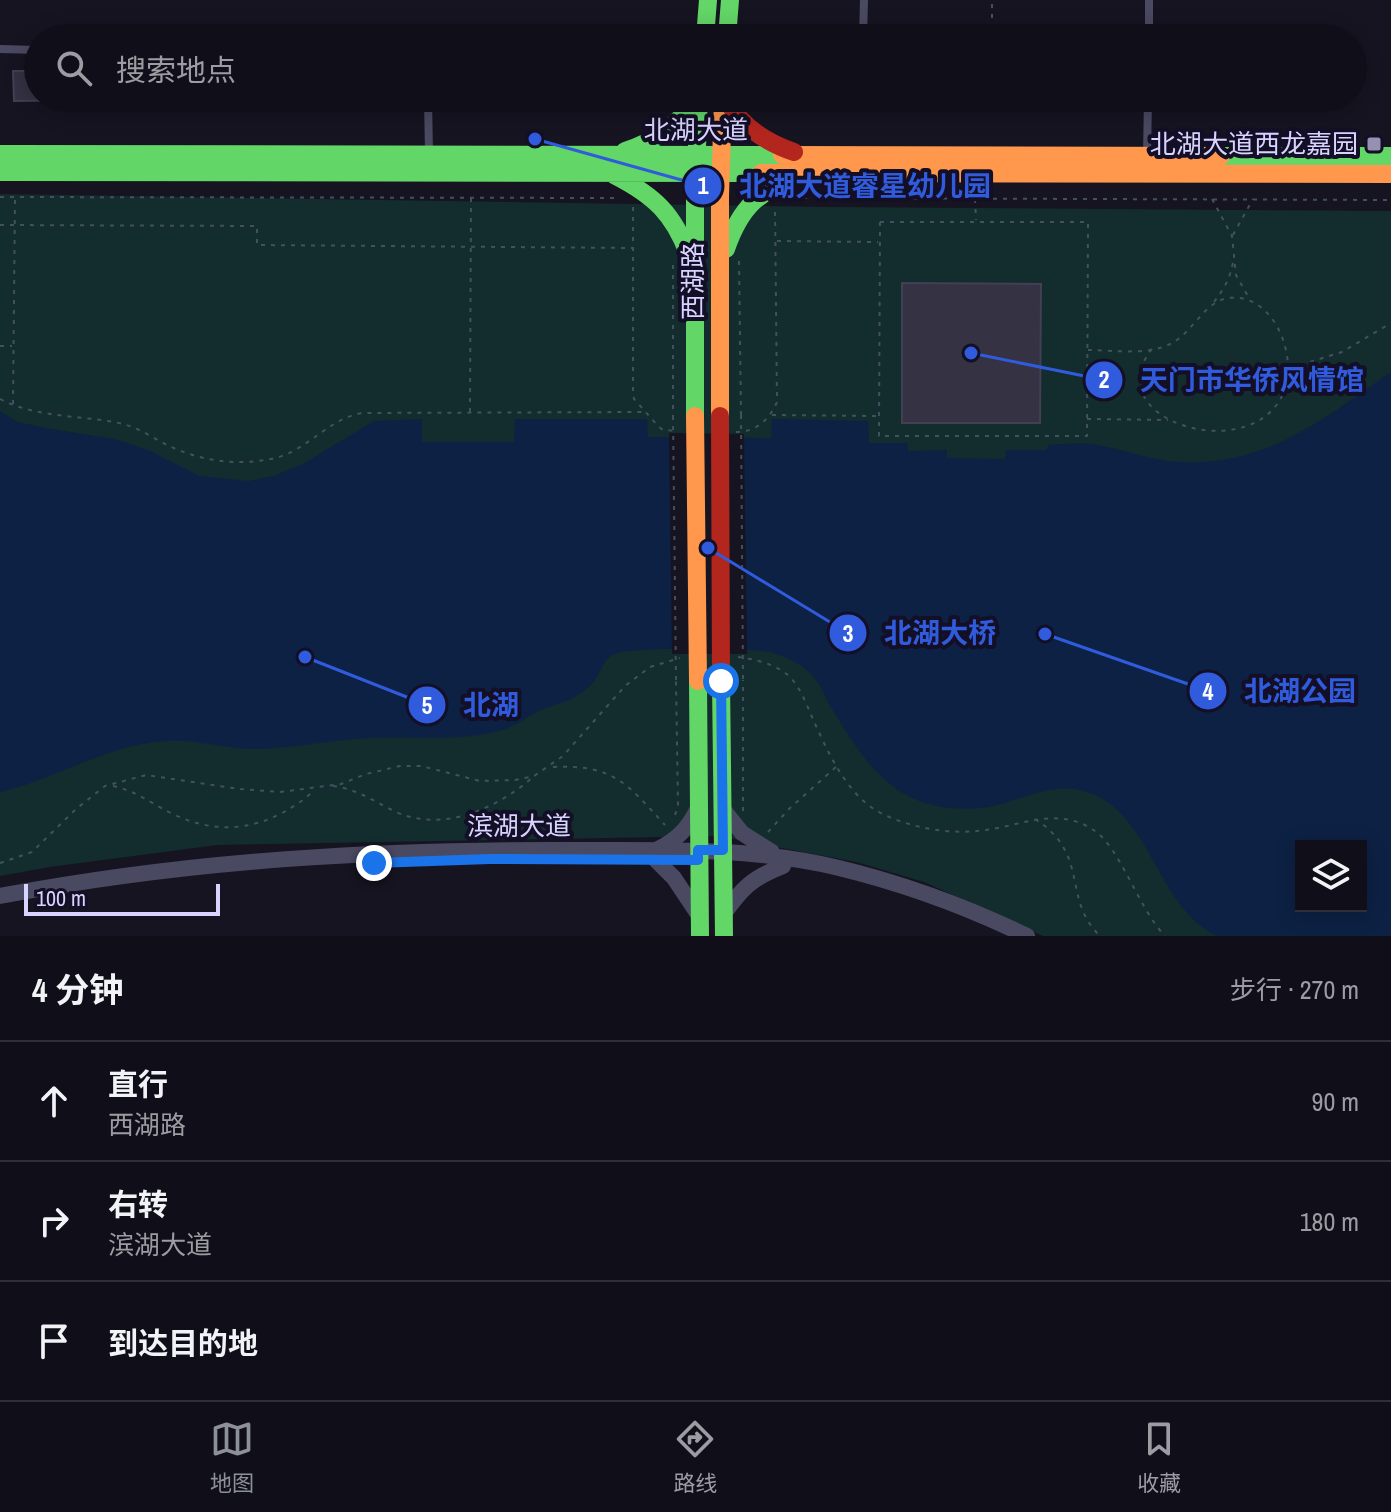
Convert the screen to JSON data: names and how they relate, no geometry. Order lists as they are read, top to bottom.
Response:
{
  "streets": {
    "main road": ["北湖大道", "西湖路"],
    "street": ["滨湖大道"]
  },
  "crossings": [
    ["北湖大道", "西湖路"]
  ],
  "places": {
    "other": [
      "北湖大道睿星幼儿园",
      "天门市华侨风情馆",
      "北湖大桥",
      "北湖公园",
      "北湖"
    ],
    "transit": ["北湖大道西龙嘉园"]
  },
  "scale_bar": "100 m",
  "page": {
    "search": "搜索地点",
    "scale": "100 m",
    "heading": ["4 分钟", "步行 · 270 m"],
    "list": [
      ["直行", "西湖路", "90 m"],
      ["右转", "滨湖大道", "180 m"],
      "到达目的地"
    ],
    "nav": ["地图", "路线", "收藏"]
  }
}
